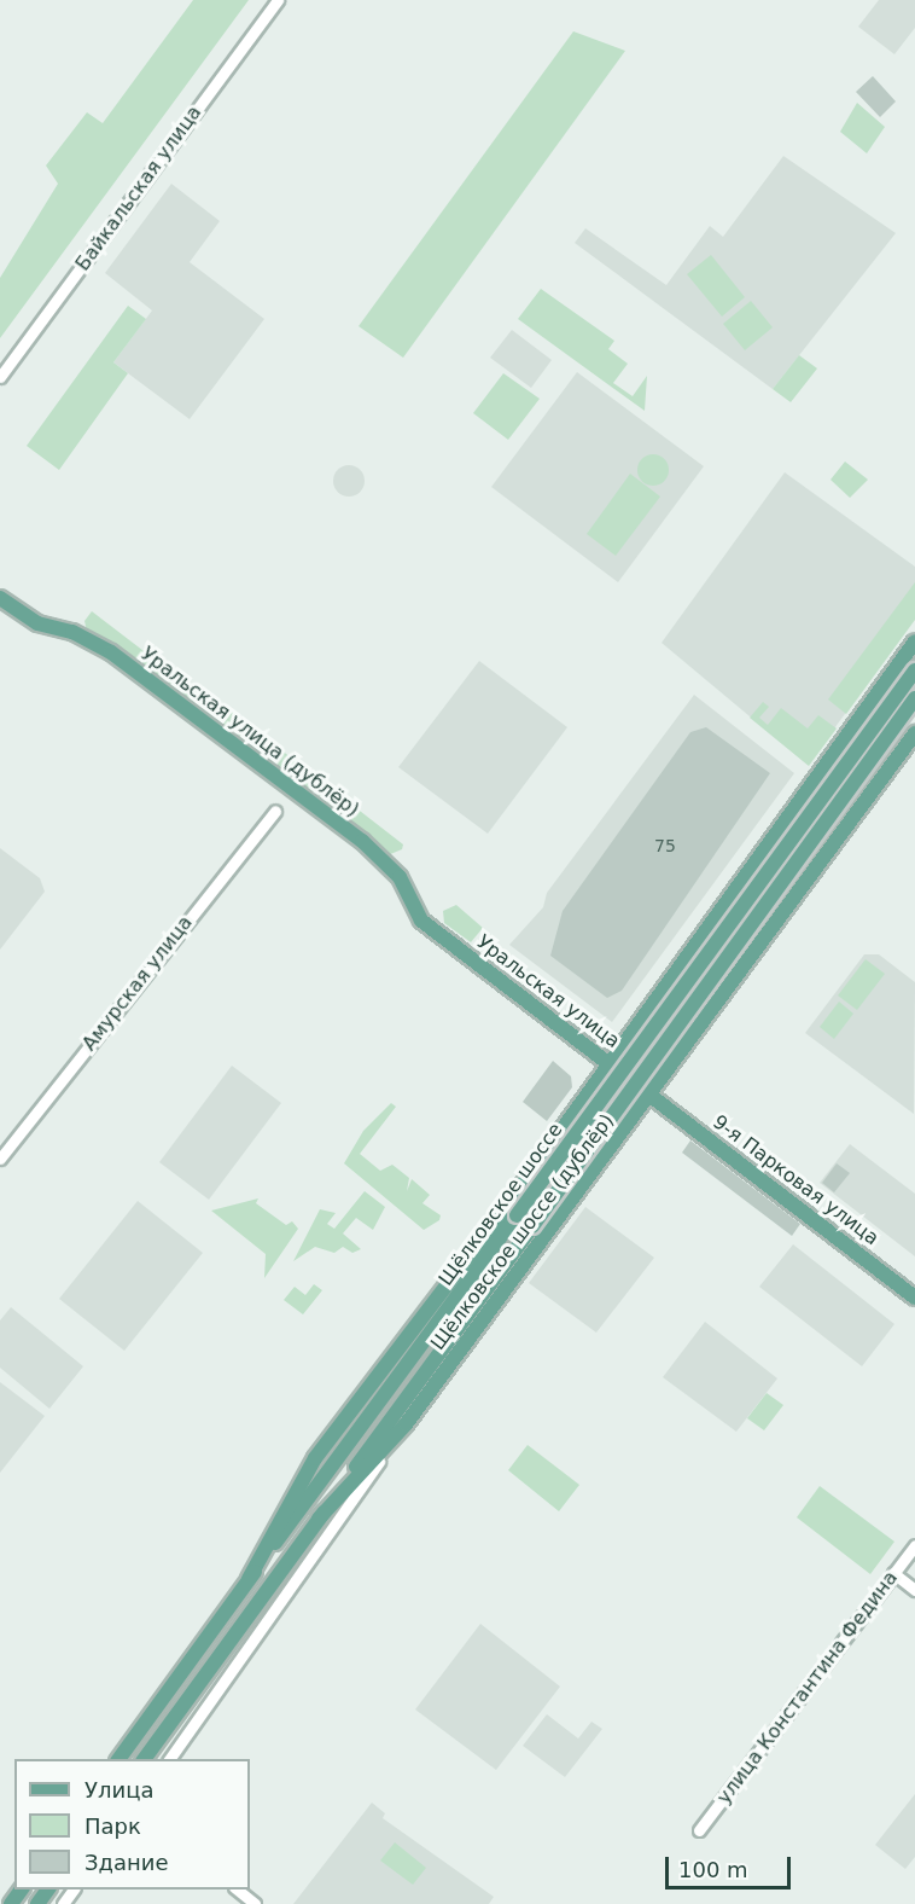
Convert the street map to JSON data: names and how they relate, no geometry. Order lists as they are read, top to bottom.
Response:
{
  "streets": {
    "main road": [
      "Уральская улица (дублёр)",
      "Уральская улица",
      "9-я Парковая улица",
      "Щёлковское шоссе",
      "Щёлковское шоссе (дублёр)"
    ],
    "street": ["Байкальская улица", "Амурская улица", "улица Константина Федина"]
  },
  "crossings": [
    ["Уральская улица (дублёр)", "Уральская улица"],
    ["Уральская улица", "9-я Парковая улица"],
    ["Уральская улица", "Щёлковское шоссе (дублёр)"],
    ["9-я Парковая улица", "Щёлковское шоссе (дублёр)"],
    ["Щёлковское шоссе", "Щёлковское шоссе (дублёр)"]
  ],
  "house_numbers": ["75"],
  "legend": ["Улица", "Парк", "Здание"],
  "scale_bar": "100 m"
}
